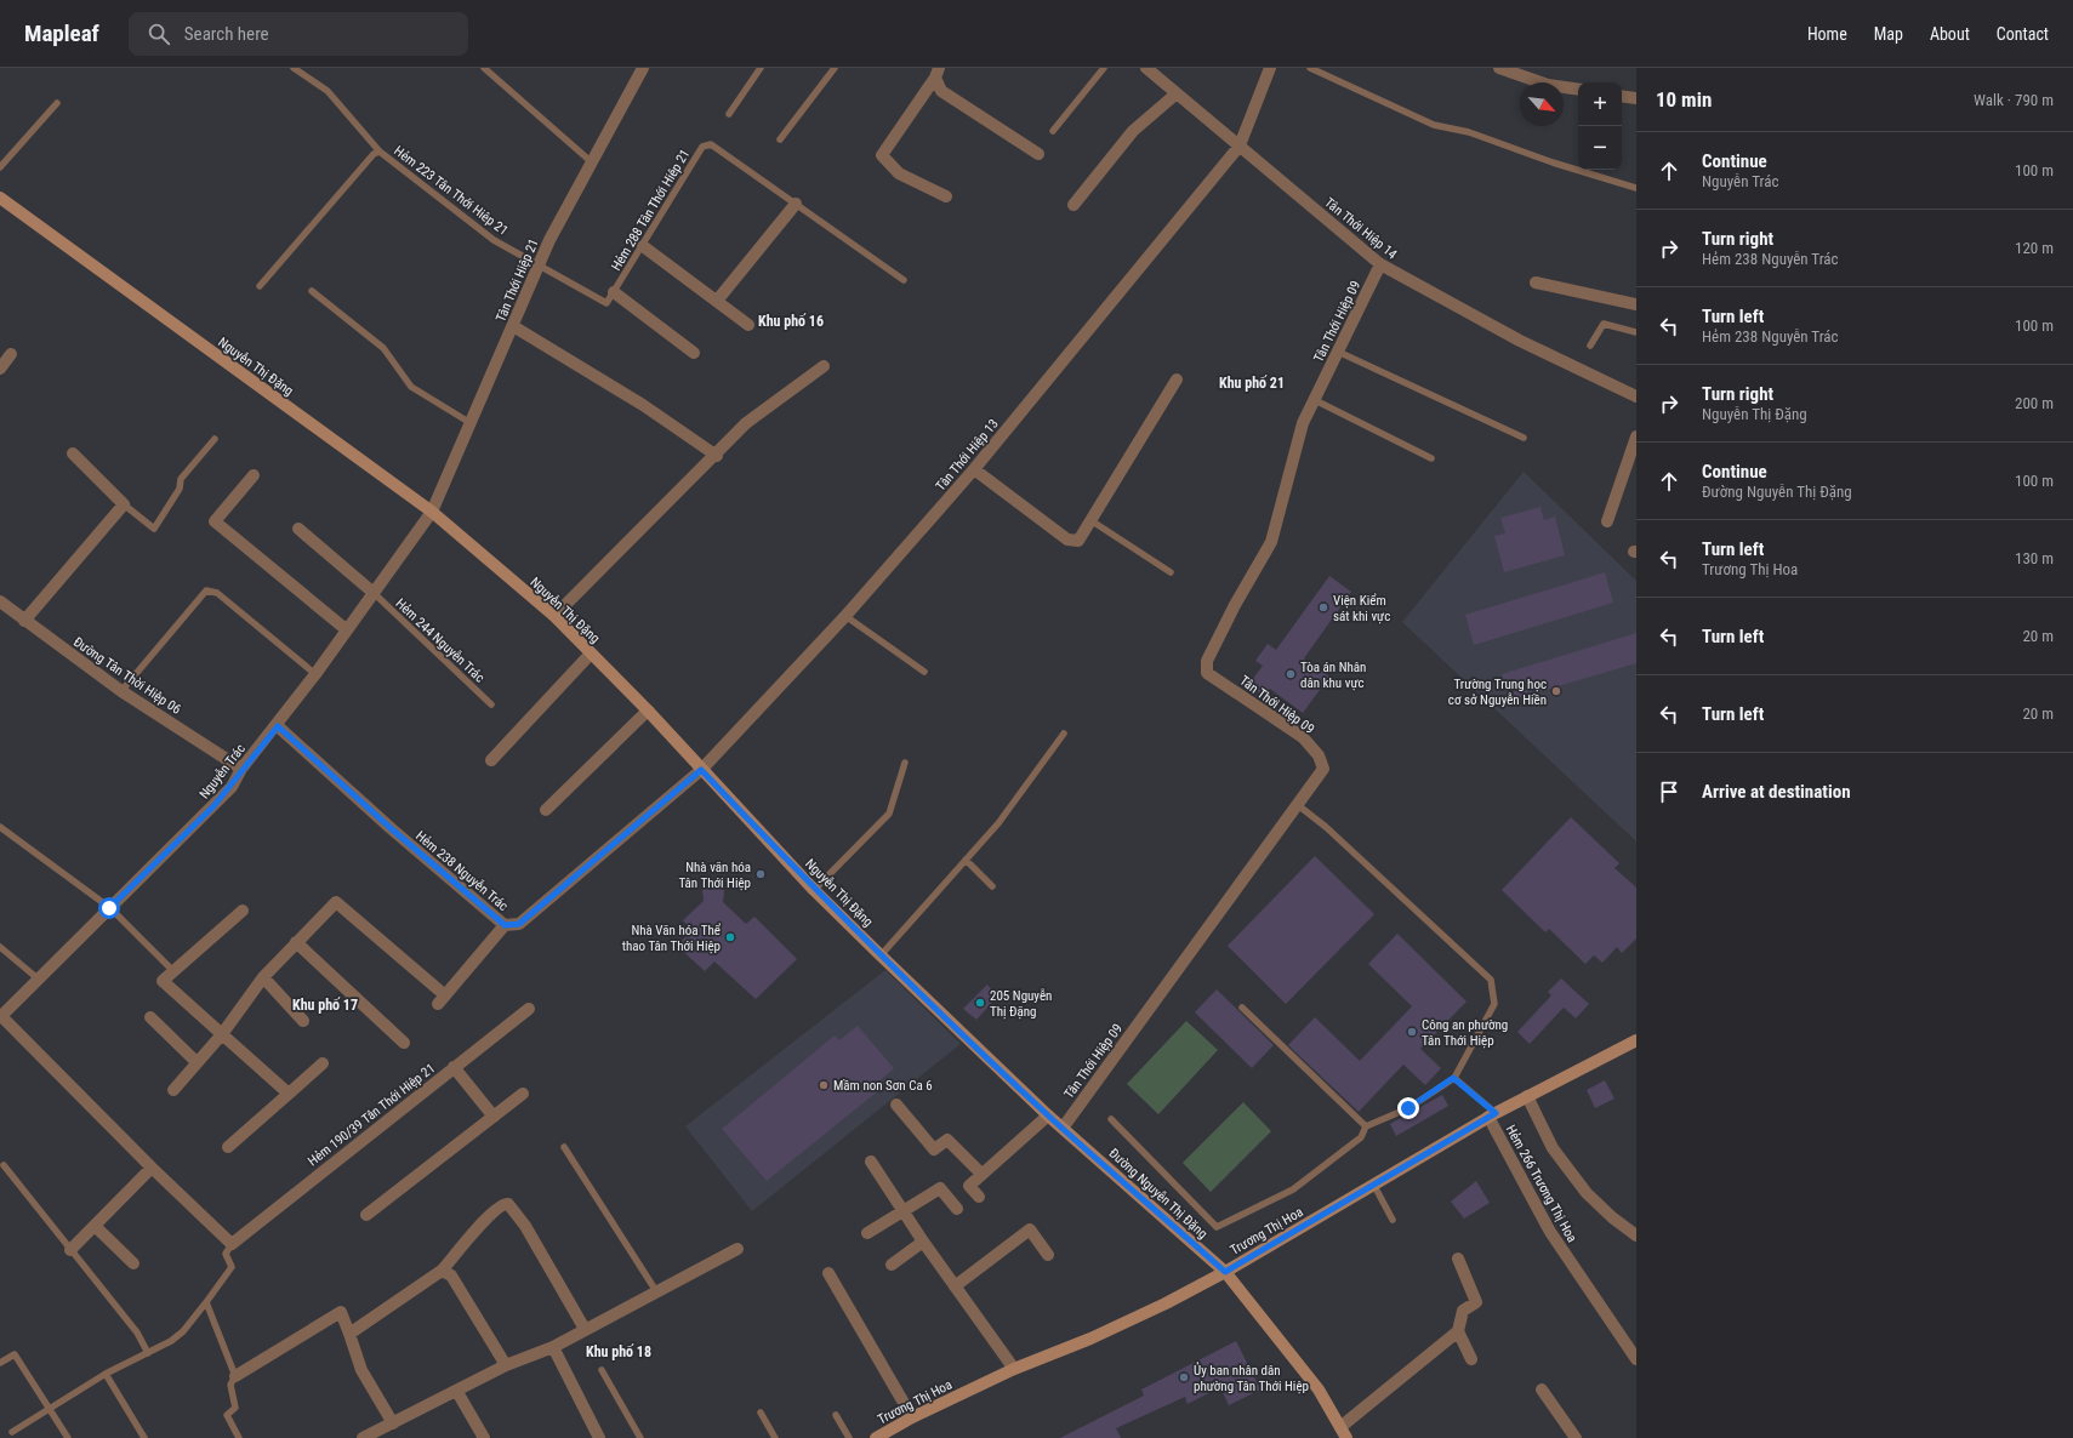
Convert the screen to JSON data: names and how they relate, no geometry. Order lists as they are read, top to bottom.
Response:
{
  "streets": {
    "street": [
      "Tân Thới Hiệp 14",
      "Tân Thới Hiệp 21",
      "Tân Thới Hiệp 09",
      "Nguyễn Thị Đặng",
      "Tân Thới Hiệp 13",
      "Đường Tân Thời Hiệp 06",
      "Nguyễn Trác",
      "Hẻm 238 Nguyễn Trác",
      "Hẻm 190/39 Tân Thới Hiệp 21",
      "Hẻm 266 Trương Thị Hoa",
      "Đường Nguyễn Thị Đặng",
      "Trương Thị Hoa"
    ],
    "lane": ["Hẻm 223 Tân Thới Hiêp 21", "Hẻm 288 Tân Thới Hiêp 21", "Hẻm 244 Nguyễn Trác"]
  },
  "crossings": [
    ["Hẻm 223 Tân Thới Hiêp 21", "Hẻm 288 Tân Thới Hiêp 21"],
    ["Hẻm 223 Tân Thới Hiêp 21", "Tân Thới Hiệp 21"],
    ["Hẻm 288 Tân Thới Hiêp 21", "Tân Thới Hiệp 21"],
    ["Tân Thới Hiệp 14", "Tân Thới Hiệp 09"],
    ["Tân Thới Hiệp 14", "Tân Thới Hiệp 13"],
    ["Tân Thới Hiệp 21", "Nguyễn Thị Đặng"],
    ["Tân Thới Hiệp 21", "Nguyễn Trác"],
    ["Tân Thới Hiệp 09", "Đường Nguyễn Thị Đặng"],
    ["Nguyễn Thị Đặng", "Tân Thới Hiệp 13"],
    ["Nguyễn Thị Đặng", "Nguyễn Trác"],
    ["Nguyễn Thị Đặng", "Hẻm 238 Nguyễn Trác"],
    ["Nguyễn Thị Đặng", "Đường Nguyễn Thị Đặng"],
    ["Tân Thới Hiệp 13", "Hẻm 238 Nguyễn Trác"],
    ["Hẻm 244 Nguyễn Trác", "Nguyễn Trác"],
    ["Đường Tân Thời Hiệp 06", "Nguyễn Trác"],
    ["Nguyễn Trác", "Hẻm 238 Nguyễn Trác"],
    ["Hẻm 266 Trương Thị Hoa", "Trương Thị Hoa"],
    ["Đường Nguyễn Thị Đặng", "Trương Thị Hoa"]
  ],
  "districts": [
    "Khu phố 16",
    "Khu phố 21",
    "Khu phố 17",
    "Khu phố 18"
  ],
  "places": [
    "Viện Kiểm sát khi vực",
    "Tòa án Nhân dân khu vực",
    "Trường Trung học cơ sở Nguyễn Hiền",
    "Nhà văn hóa Tân Thới Hiệp",
    "Nhà Văn hóa Thể thao Tân Thới Hiệp",
    "205 Nguyễn Thị Đặng",
    "Công an phường Tân Thới Hiệp",
    "Mầm non Sơn Ca 6",
    "Ủy ban nhân dân phường Tân Thới Hiệp"
  ],
  "north": "bottom right",
  "page": {
    "header": "Mapleaf",
    "search": "Search here",
    "nav": [
      "Home",
      "Map",
      "About",
      "Contact"
    ],
    "heading": ["10 min", "Walk · 790 m"],
    "map_buttons": ["+", "−"],
    "list": [
      ["Continue", "Nguyễn Trác", "100 m"],
      ["Turn right", "Hẻm 238 Nguyễn Trác", "120 m"],
      ["Turn left", "Hẻm 238 Nguyễn Trác", "100 m"],
      ["Turn right", "Nguyễn Thị Đặng", "200 m"],
      ["Continue", "Đường Nguyễn Thị Đặng", "100 m"],
      ["Turn left", "Trương Thị Hoa", "130 m"],
      ["Turn left", "20 m"],
      ["Turn left", "20 m"],
      "Arrive at destination"
    ]
  }
}
